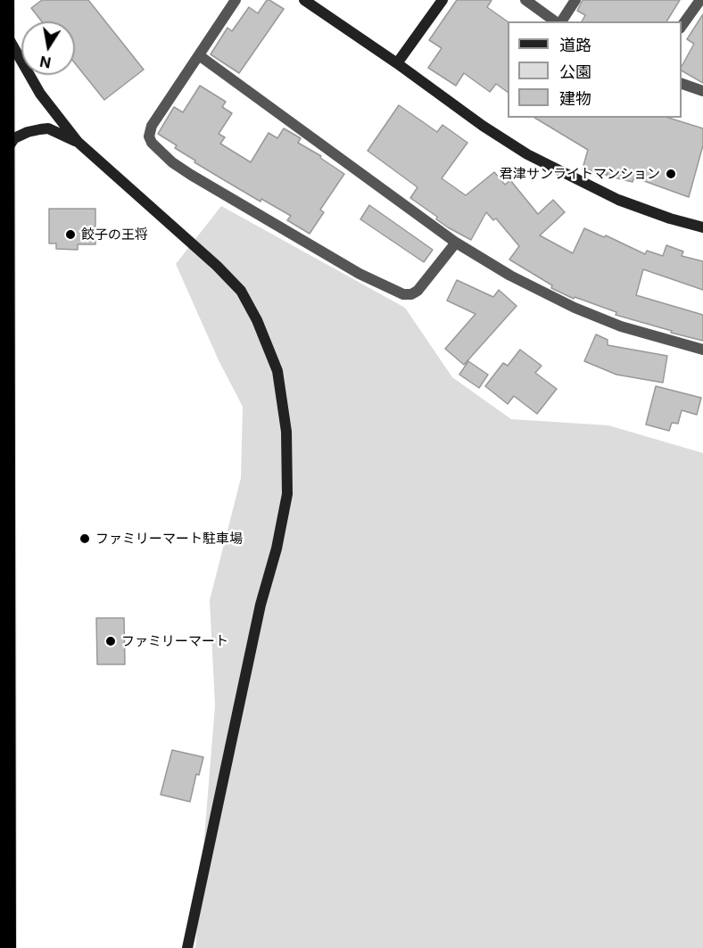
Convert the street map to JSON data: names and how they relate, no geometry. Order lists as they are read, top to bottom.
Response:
{
  "places": [
    "君津サンライトマンション",
    "餃子の王将",
    "ファミリーマート駐車場",
    "ファミリーマート"
  ],
  "legend": ["道路", "公園", "建物"],
  "north": "bottom"
}
